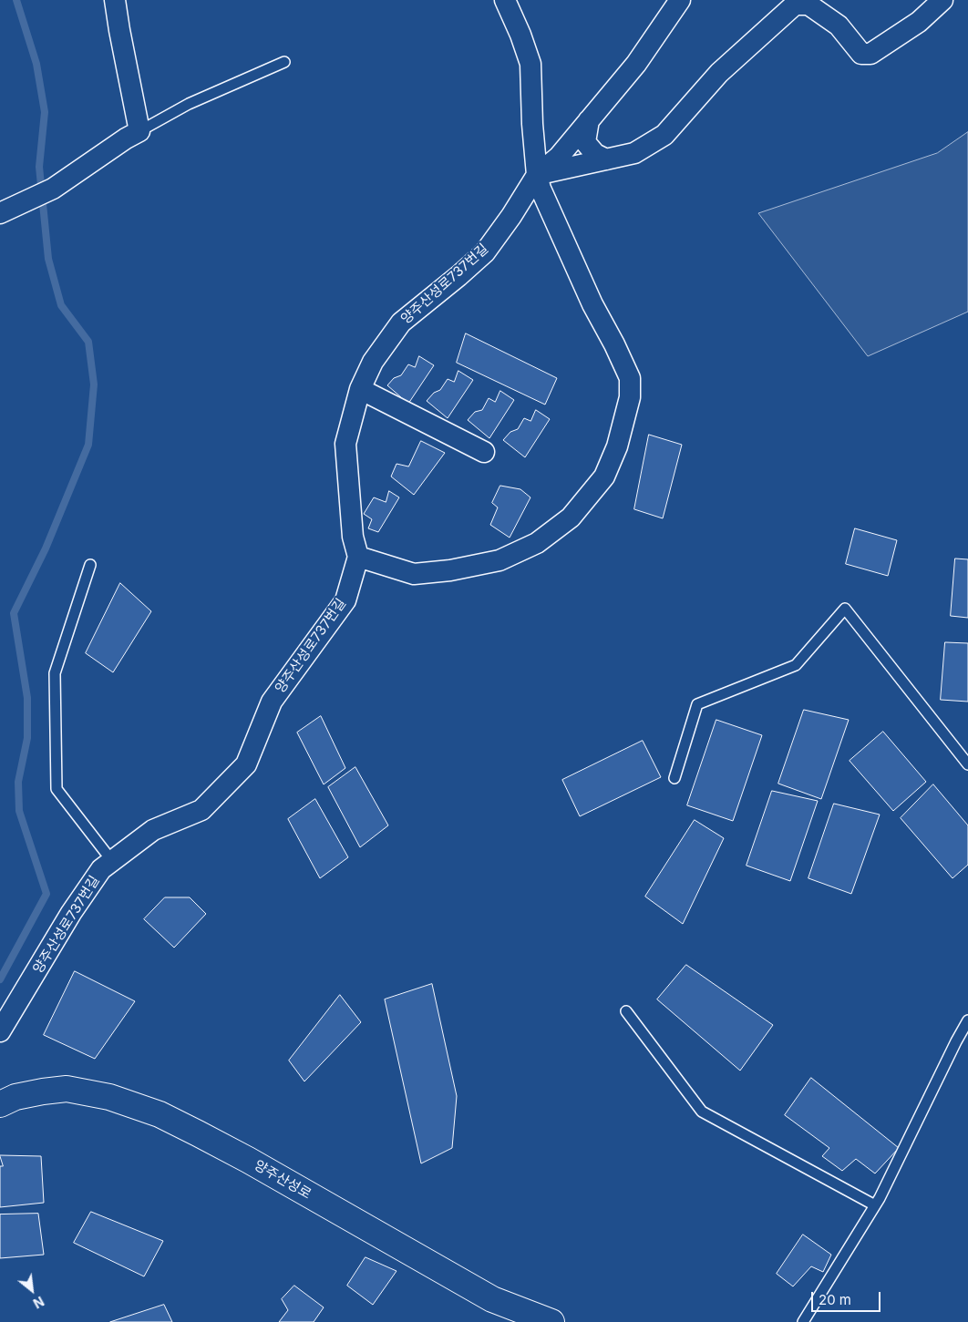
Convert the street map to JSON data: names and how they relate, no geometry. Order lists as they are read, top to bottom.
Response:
{
  "streets": {
    "street": ["양주산성로737번길", "양주산성로"]
  },
  "scale_bar": "20 m",
  "north": "bottom right"
}
